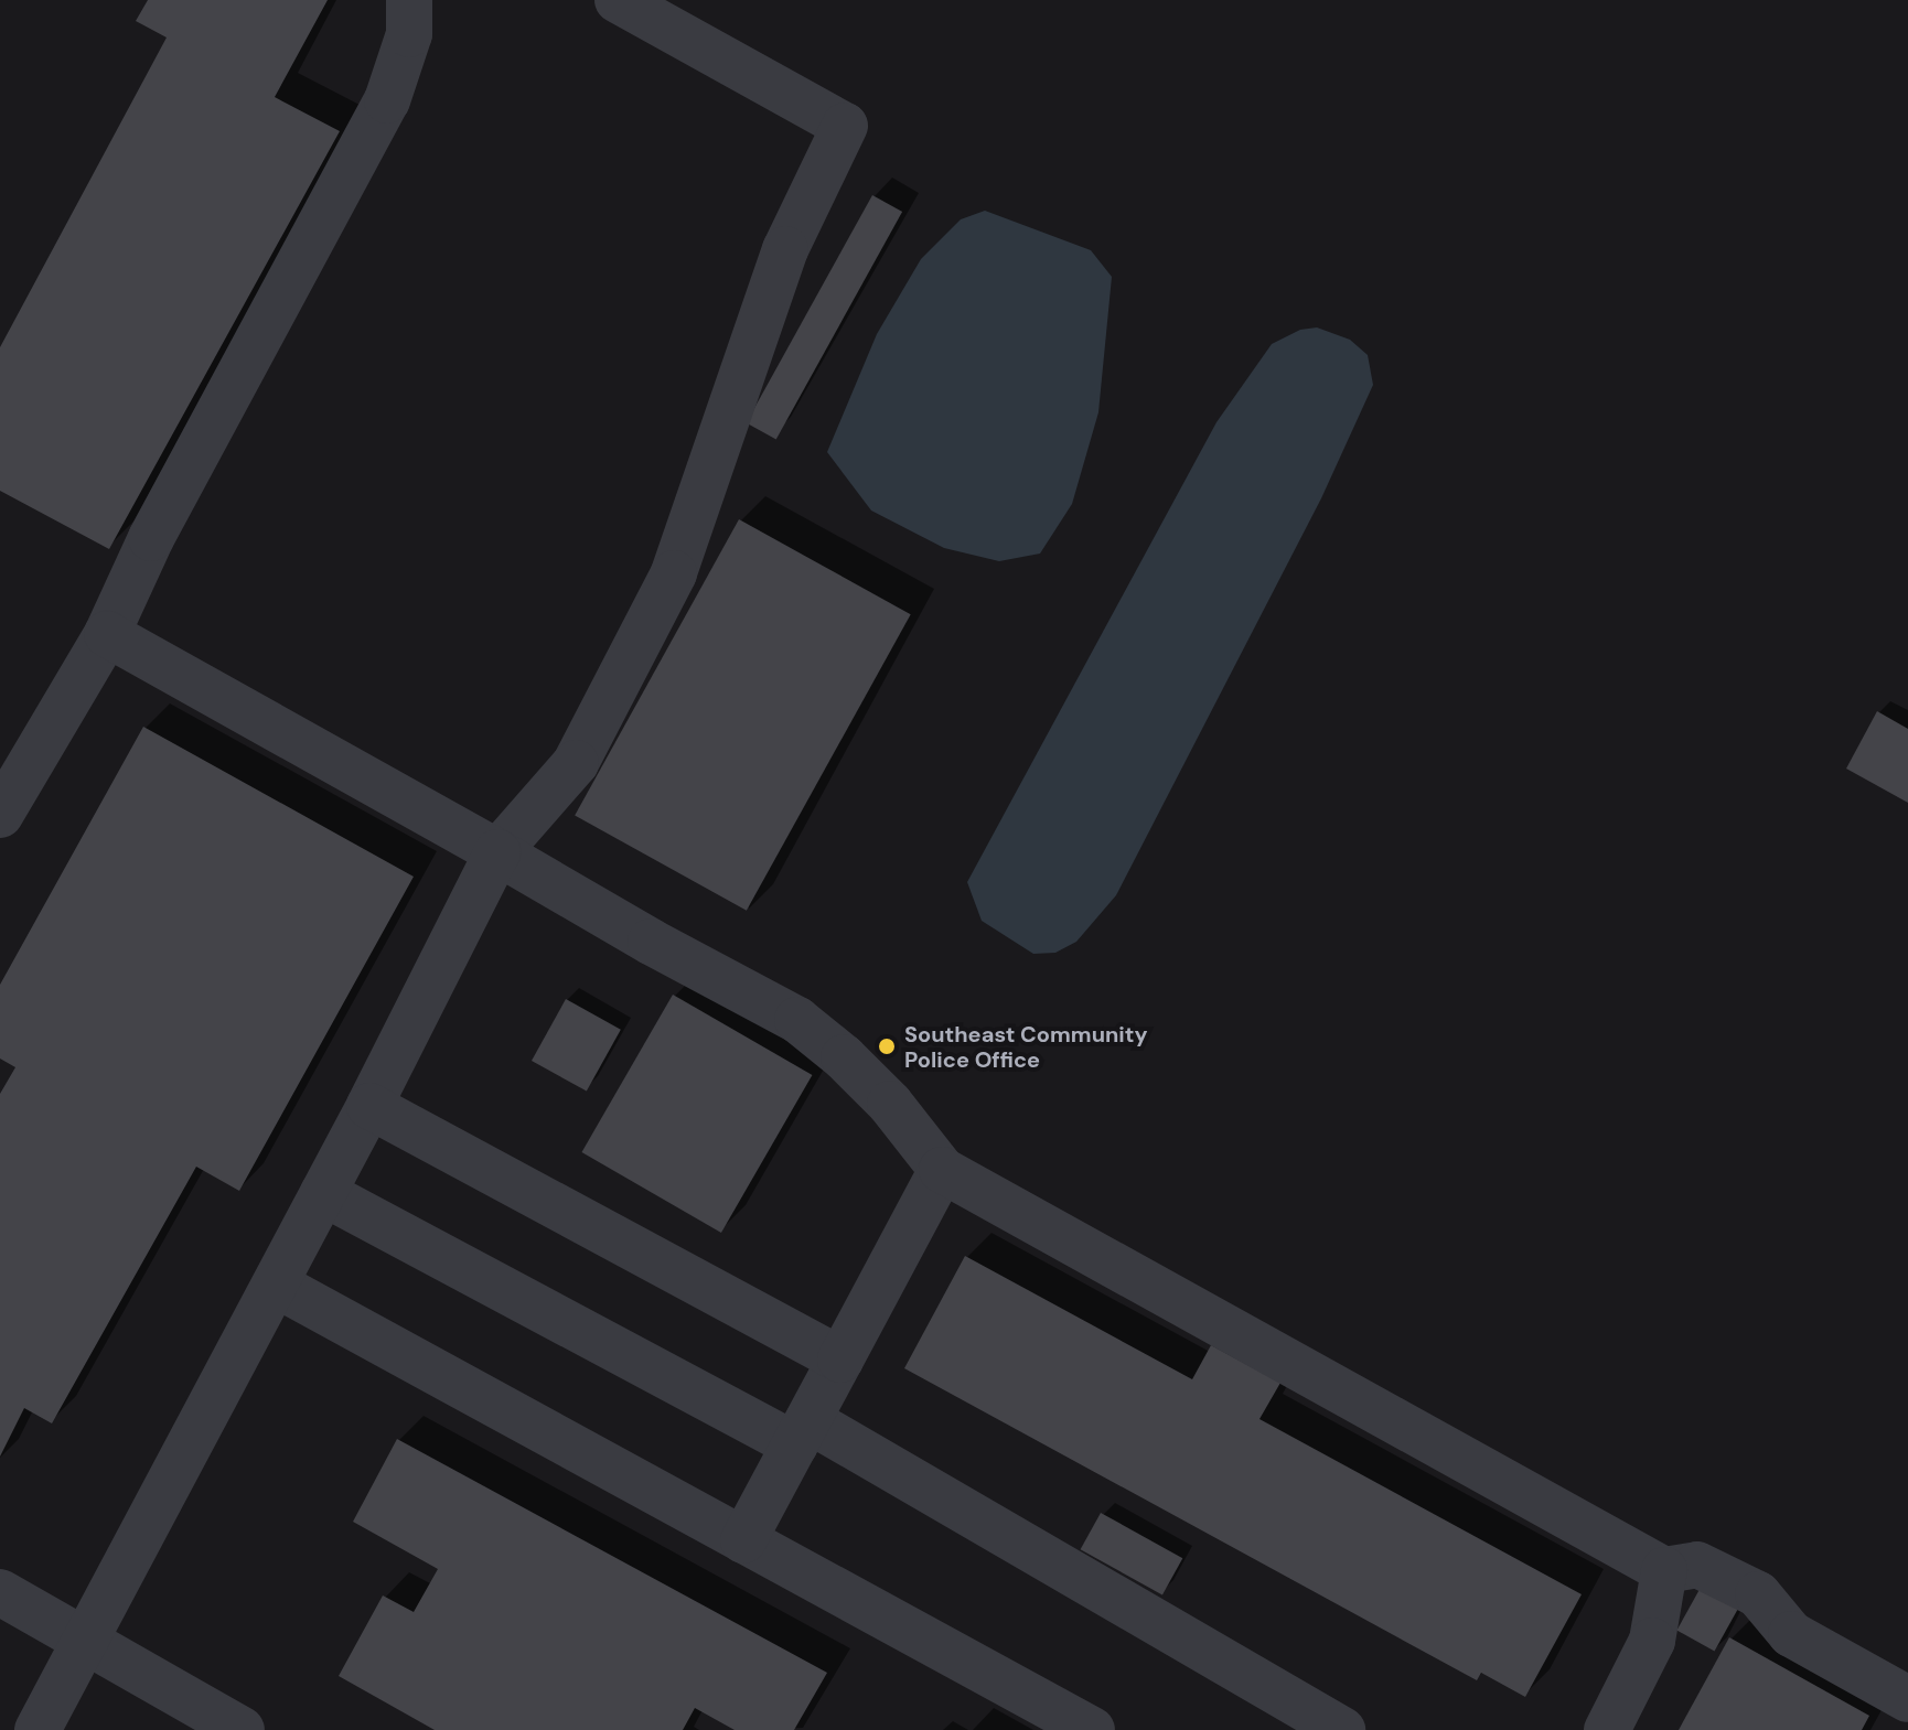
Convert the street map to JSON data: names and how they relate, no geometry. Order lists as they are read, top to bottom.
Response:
{
  "places": ["Southeast Community Police Office"]
}
